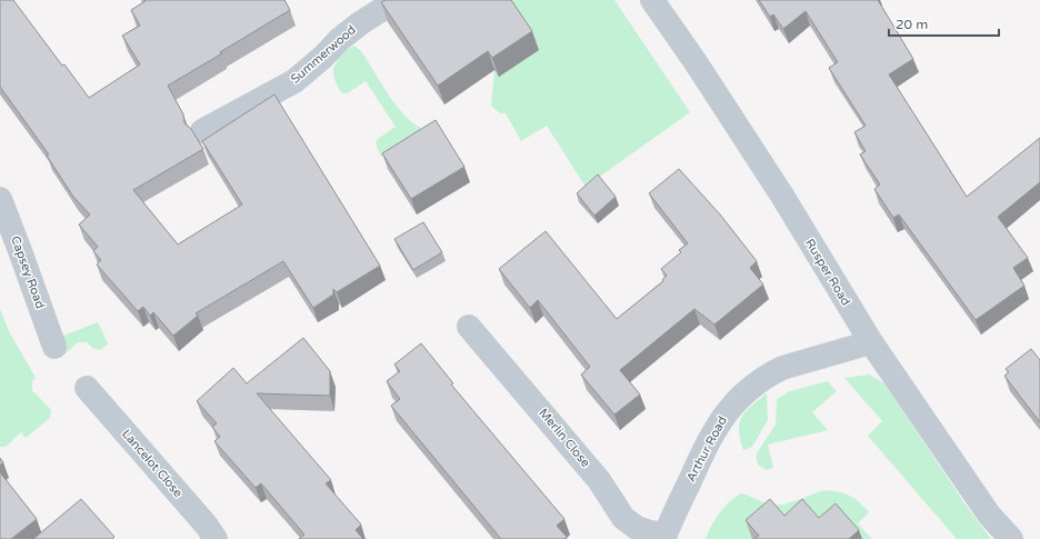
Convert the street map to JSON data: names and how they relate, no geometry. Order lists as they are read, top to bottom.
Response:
{
  "streets": {
    "street": [
      "Summerwood",
      "Capsey Road",
      "Rusper Road",
      "Merlin Close",
      "Arthur Road",
      "Lancelot Close"
    ]
  },
  "crossings": [
    ["Rusper Road", "Arthur Road"],
    ["Merlin Close", "Arthur Road"]
  ],
  "scale_bar": "20 m"
}
